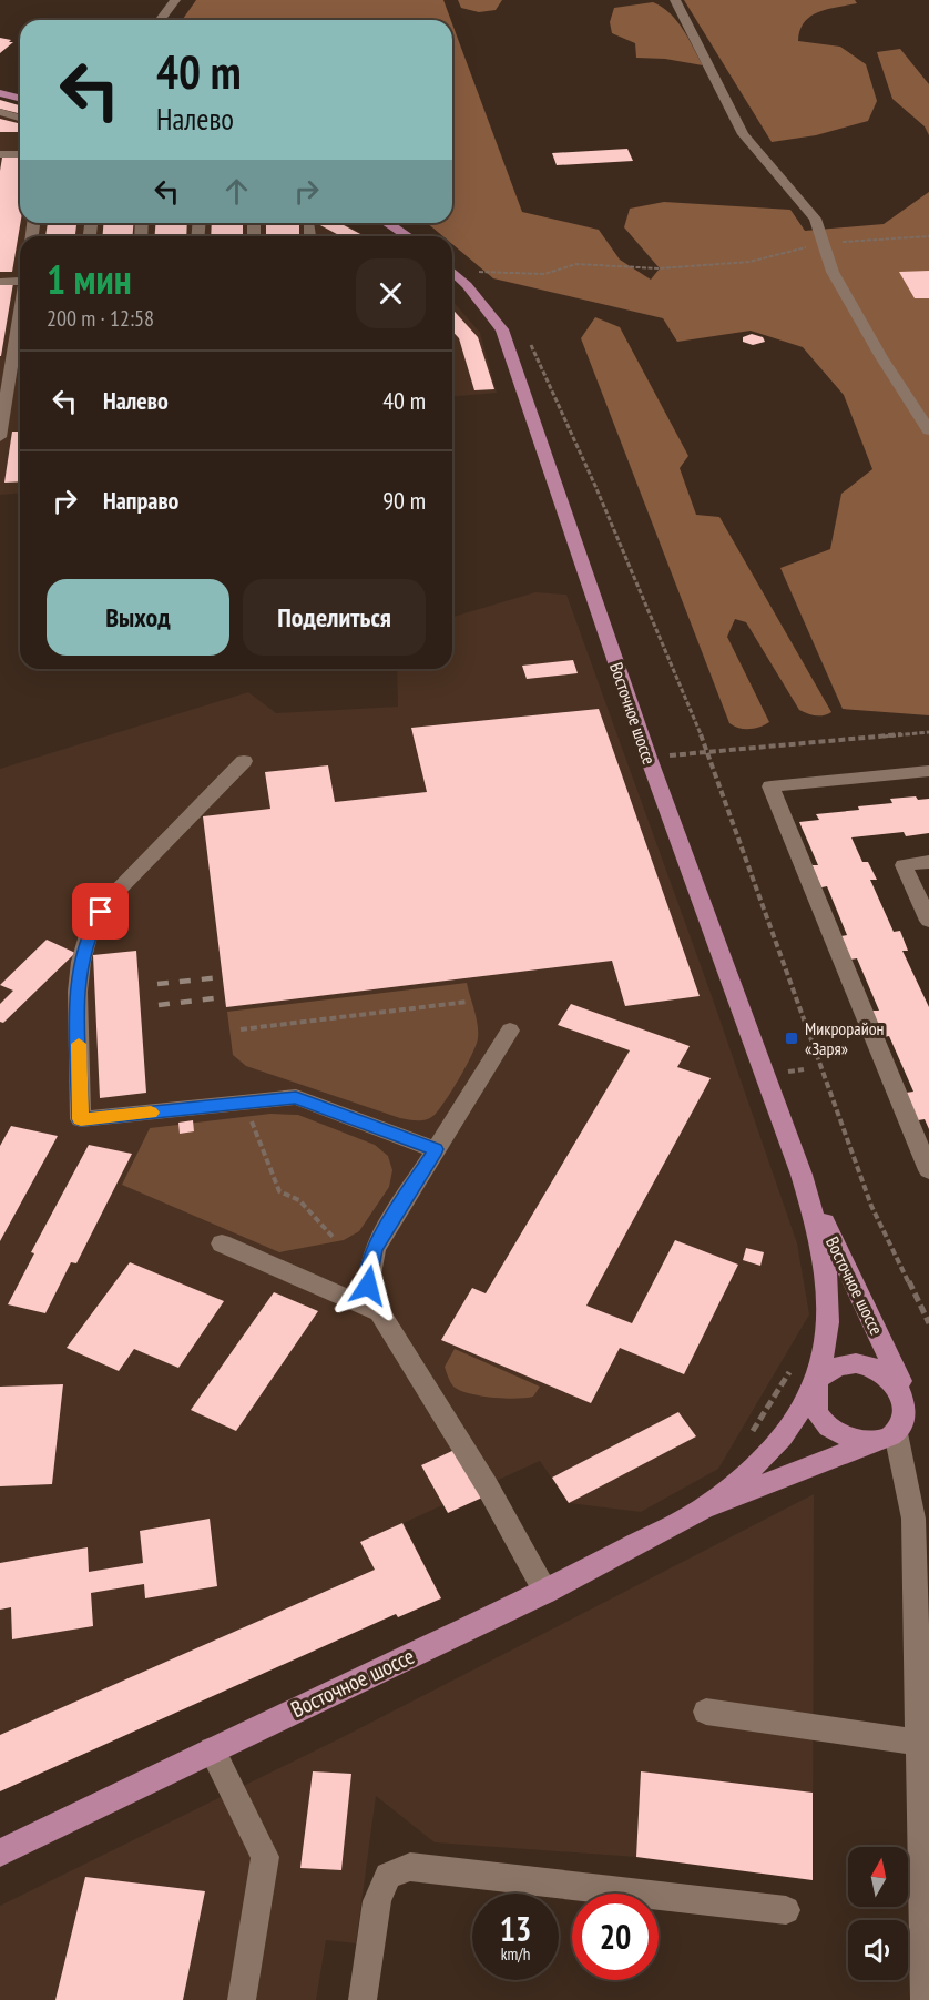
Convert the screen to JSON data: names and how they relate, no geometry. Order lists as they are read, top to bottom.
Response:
{
  "streets": {
    "main road": ["Восточное шоссе"]
  },
  "places": {
    "transit": ["Микрорайон «Заря»"]
  },
  "north": "top",
  "page": {
    "turn": ["40 m", "Налево"],
    "heading": ["1 мин", "200 m · 12:58"],
    "list": [
      {
        "name": "Налево",
        "value": "40 m"
      },
      {
        "name": "Направо",
        "value": "90 m"
      }
    ],
    "buttons": ["Выход", "Поделиться"],
    "speed": "13 km/h",
    "limit": "20"
  }
}
